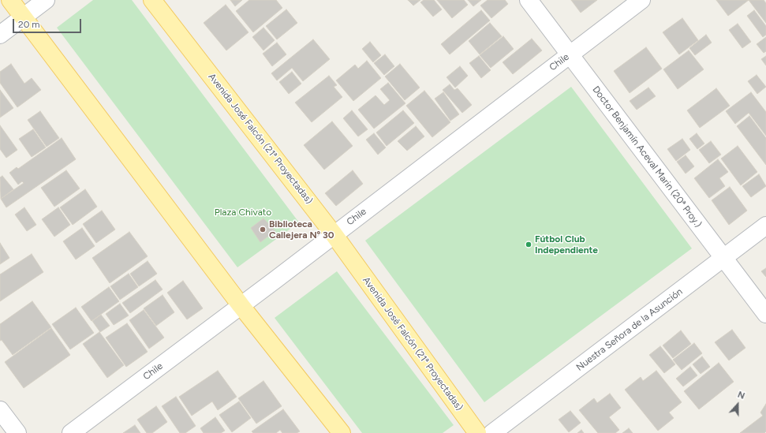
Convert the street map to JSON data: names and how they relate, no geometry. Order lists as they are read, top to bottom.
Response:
{
  "streets": {
    "main road": ["Avenida José Falcón (21ª Proyectadas)"],
    "street": ["Chile", "Doctor Benjamín Aceval Marin (20ª Proy.)", "Nuestra Señora de la Asunción"]
  },
  "crossings": [
    ["Chile", "Avenida José Falcón (21ª Proyectadas)"],
    ["Chile", "Doctor Benjamín Aceval Marin (20ª Proy.)"],
    ["Doctor Benjamín Aceval Marin (20ª Proy.)", "Nuestra Señora de la Asunción"]
  ],
  "parks": ["Plaza Chivato"],
  "places": ["Biblioteca Callejera Nº 30", "Fútbol Club Independiente"],
  "scale_bar": "20 m",
  "north": "top"
}
